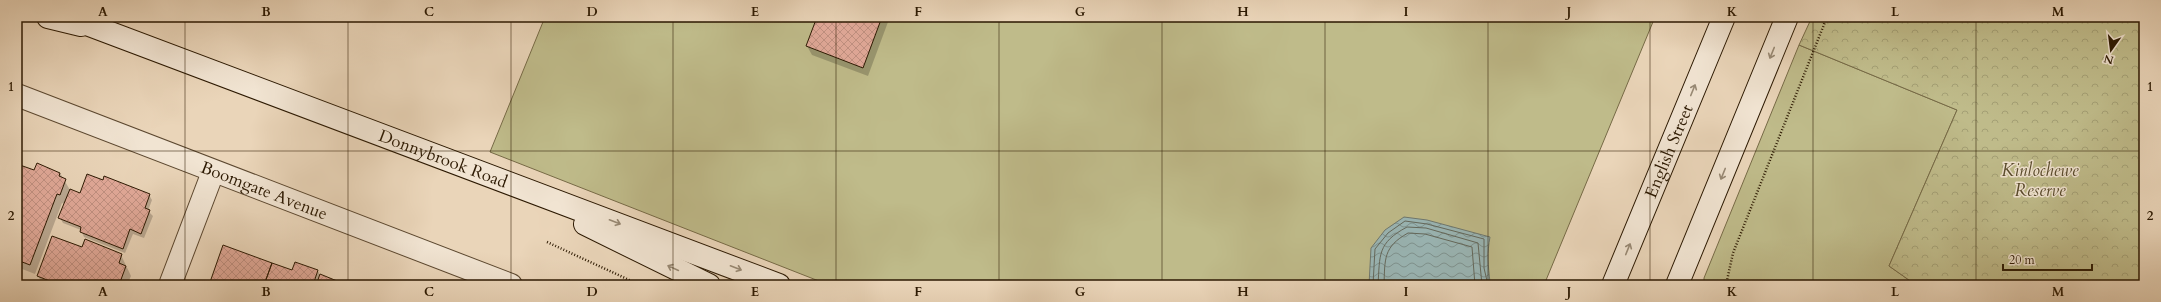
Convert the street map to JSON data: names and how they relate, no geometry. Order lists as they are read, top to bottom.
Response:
{
  "streets": {
    "street": ["English Street", "Donnybrook Road", "Boomgate Avenue"]
  },
  "parks": ["Kinlochewe Reserve"],
  "scale_bar": "20 m",
  "north": "bottom",
  "grid": {
    "columns": [
      "A",
      "B",
      "C",
      "D",
      "E",
      "F",
      "G",
      "H",
      "I",
      "J",
      "K",
      "L",
      "M"
    ],
    "rows": ["1", "2"]
  }
}
